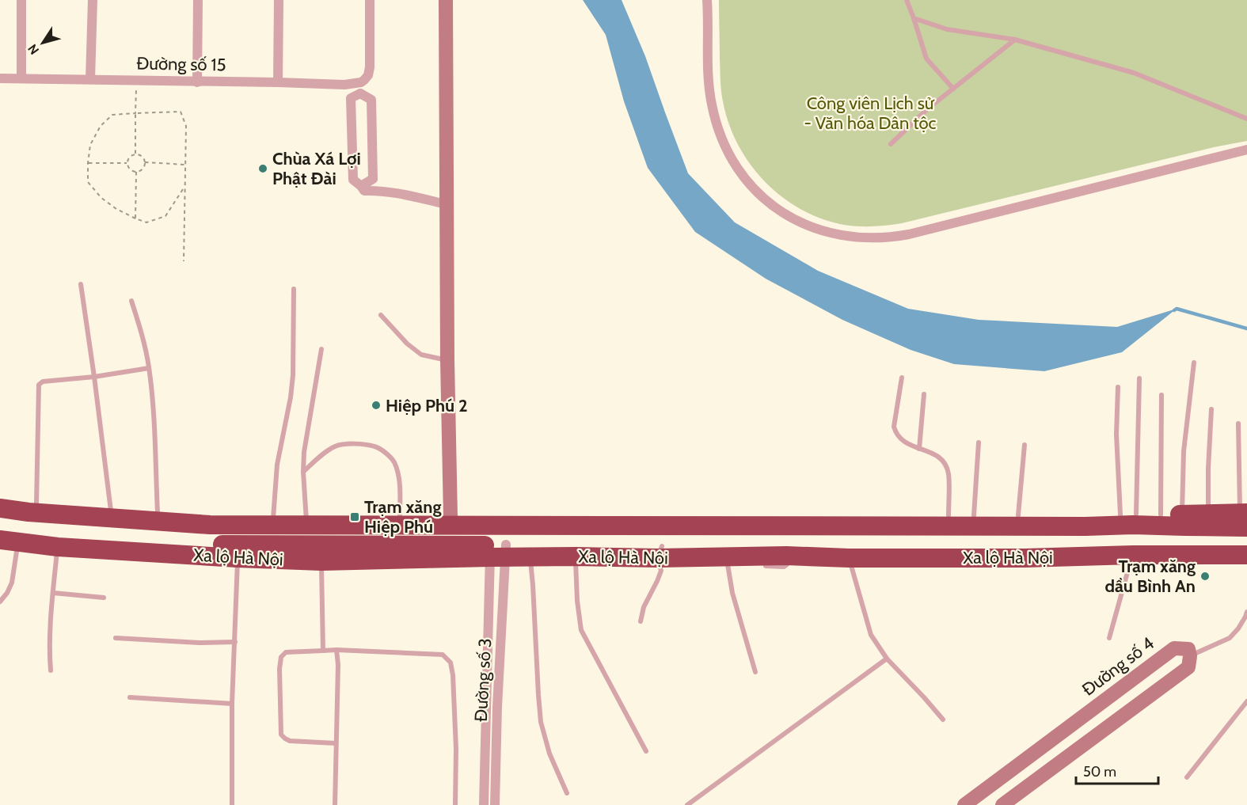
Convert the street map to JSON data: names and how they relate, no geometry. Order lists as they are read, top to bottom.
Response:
{
  "streets": {
    "highway": ["Xa lộ Hà Nội"],
    "street": ["Đường số 15", "Đường số 4", "Đường số 3"]
  },
  "crossings": [
    ["Xa lộ Hà Nội", "Đường số 3"]
  ],
  "parks": ["Công viên Lịch sử - Văn hóa Dân tộc"],
  "places": {
    "other": ["Chùa Xá Lợi Phật Đài", "Hiệp Phú 2", "Trạm xăng dầu Bình An"],
    "transit": ["Trạm xăng Hiệp Phú"]
  },
  "scale_bar": "50 m",
  "north": "bottom left"
}
